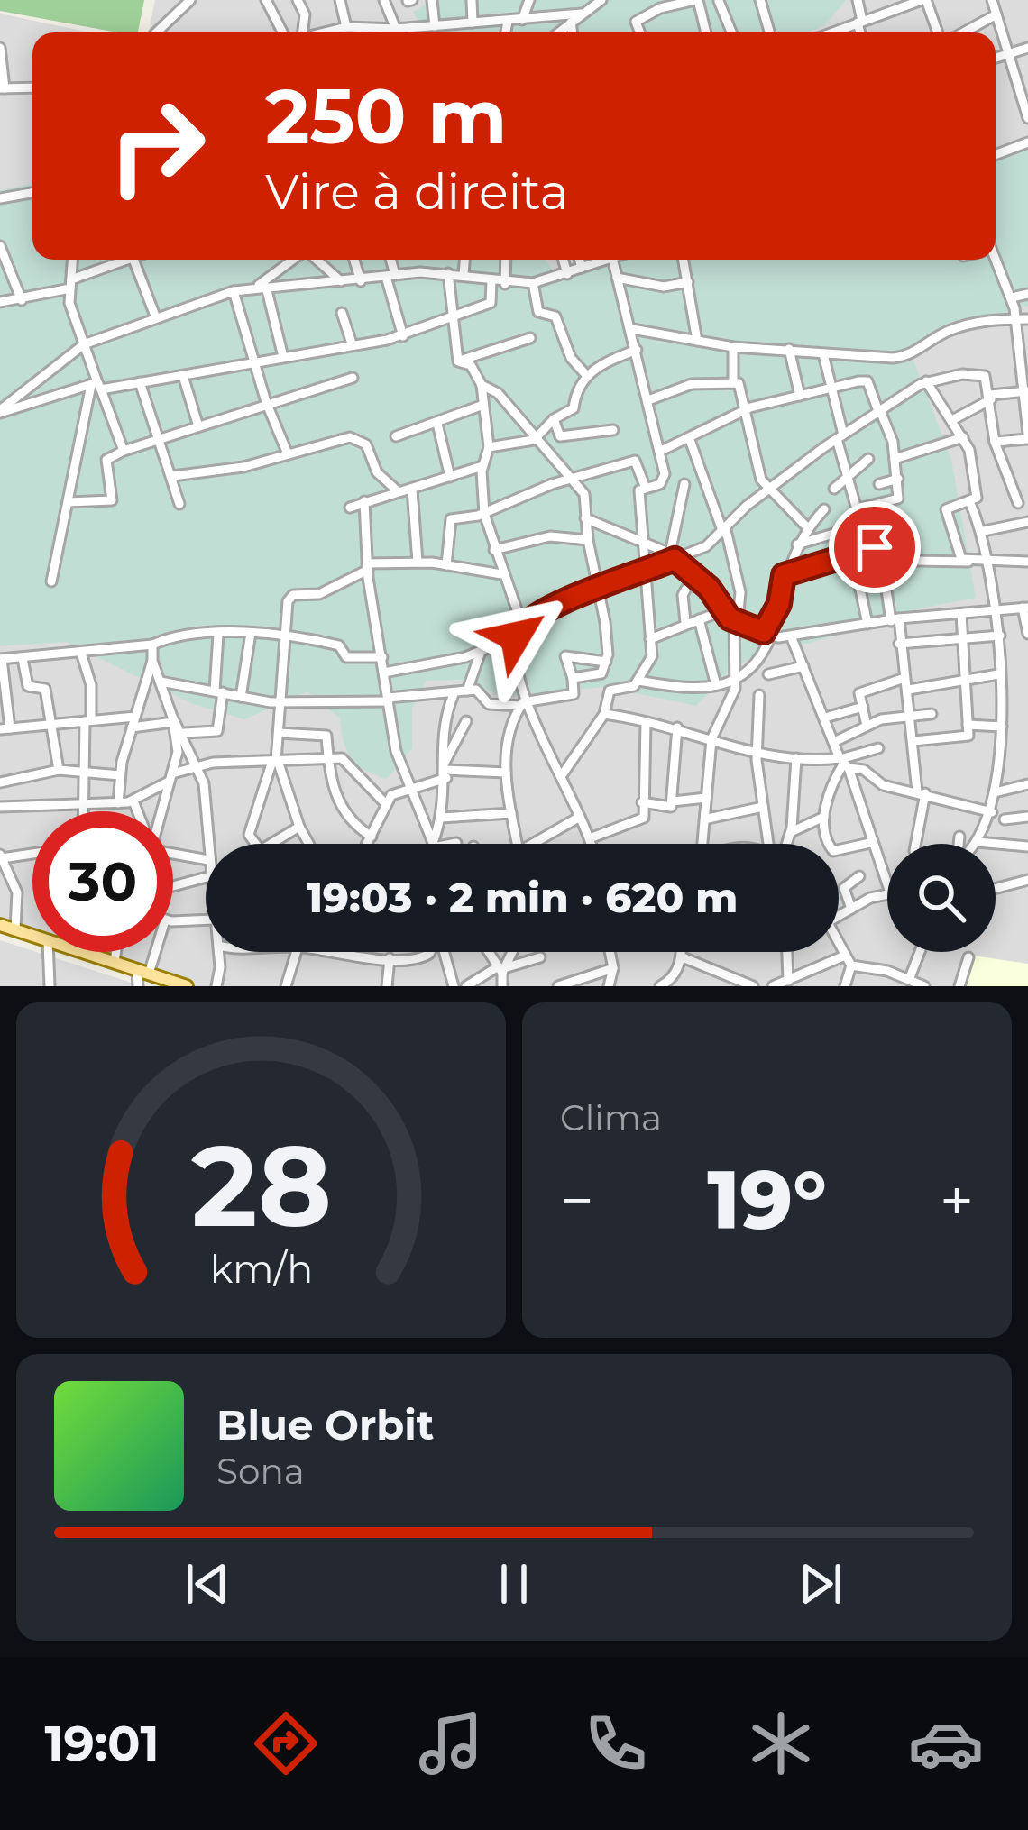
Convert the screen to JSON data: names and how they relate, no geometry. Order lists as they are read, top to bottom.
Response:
{
  "page": {
    "turn": ["250 m", "Vire à direita"],
    "limit": "30",
    "trip": "19:03 · 2 min · 620 m",
    "tile": "Clima",
    "heat": ["−", "19°", "+"],
    "song": ["Blue Orbit", "Sona"],
    "tabs": "19:01",
    "gauge": ["28", "km/h"]
  }
}
